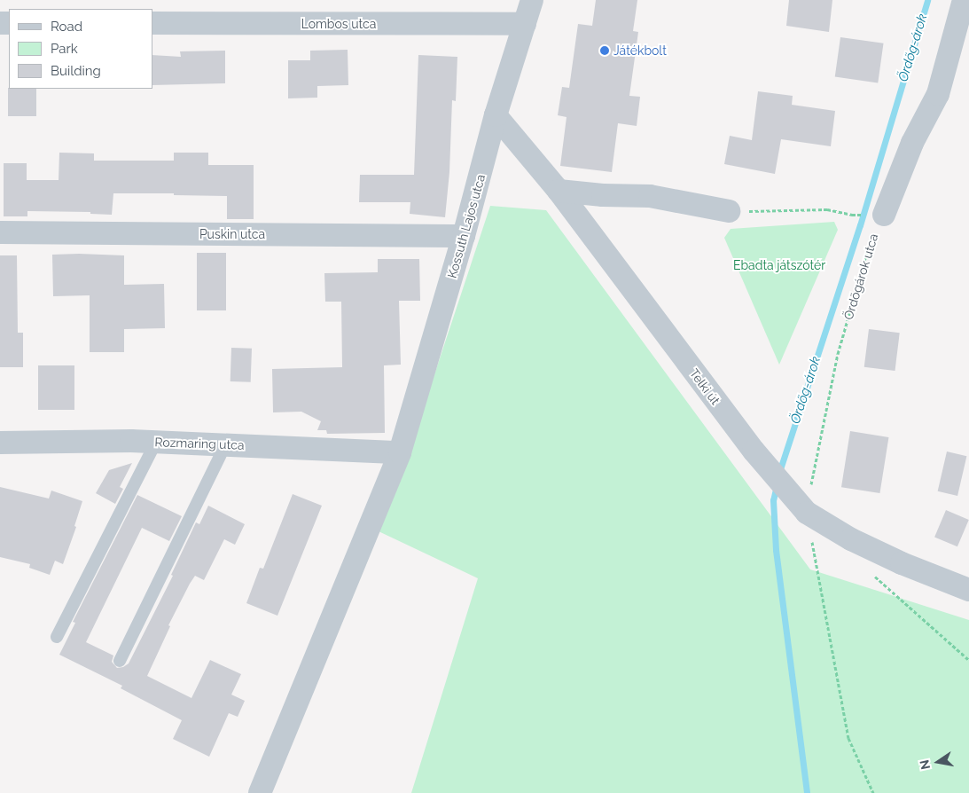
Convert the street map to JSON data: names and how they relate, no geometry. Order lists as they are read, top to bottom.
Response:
{
  "streets": {
    "street": [
      "Lombos utca",
      "Kossuth Lajos utca",
      "Puskin utca",
      "Telki út",
      "Rozmaring utca"
    ],
    "path": ["Ördögárok utca"]
  },
  "crossings": [
    ["Lombos utca", "Kossuth Lajos utca"],
    ["Kossuth Lajos utca", "Puskin utca"],
    ["Kossuth Lajos utca", "Telki út"],
    ["Kossuth Lajos utca", "Rozmaring utca"],
    ["Ördögárok utca", "Telki út"]
  ],
  "water": ["Ördög-árok"],
  "parks": ["Ebadta játszótér"],
  "places": ["Játékbolt"],
  "legend": ["Road", "Park", "Building"],
  "north": "left"
}
